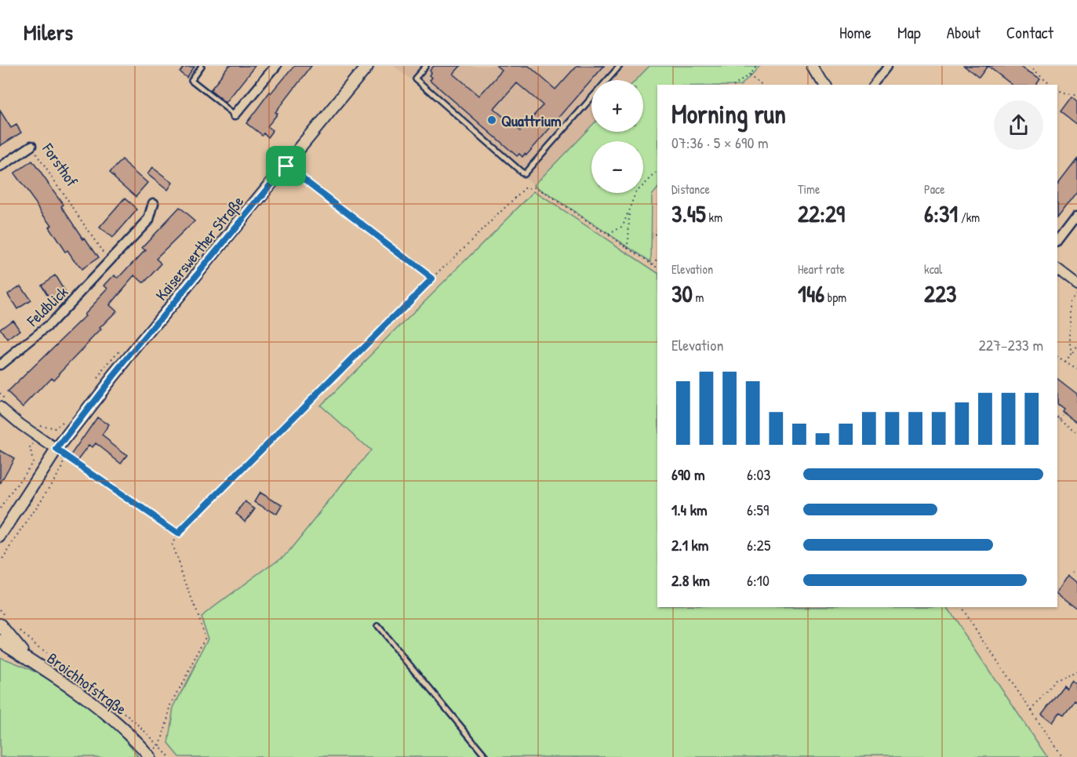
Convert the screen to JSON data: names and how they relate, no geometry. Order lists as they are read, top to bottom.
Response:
{
  "streets": {
    "main road": ["Kaiserswerther Straße", "Broichhofstraße"],
    "street": ["Forsthof", "Feldblick"]
  },
  "crossings": [
    ["Forsthof", "Feldblick"]
  ],
  "places": ["Quattrium"],
  "page": {
    "header": "Milers",
    "nav": [
      "Home",
      "Map",
      "About",
      "Contact"
    ],
    "map_buttons": ["+", "−"],
    "heading": ["Morning run", "07:36 · 5 × 690 m"],
    "stats": [
      ["Distance", "3.45 km"],
      ["Time", "22:29"],
      ["Pace", "6:31 /km"],
      ["Elevation", "30 m"],
      ["Heart rate", "146 bpm"],
      ["kcal", "223"]
    ],
    "chart": ["Elevation", "227–233 m"],
    "list": [
      {
        "name": "690 m",
        "note": "6:03"
      },
      {
        "name": "1.4 km",
        "note": "6:59"
      },
      {
        "name": "2.1 km",
        "note": "6:25"
      },
      {
        "name": "2.8 km",
        "note": "6:10"
      }
    ]
  }
}
